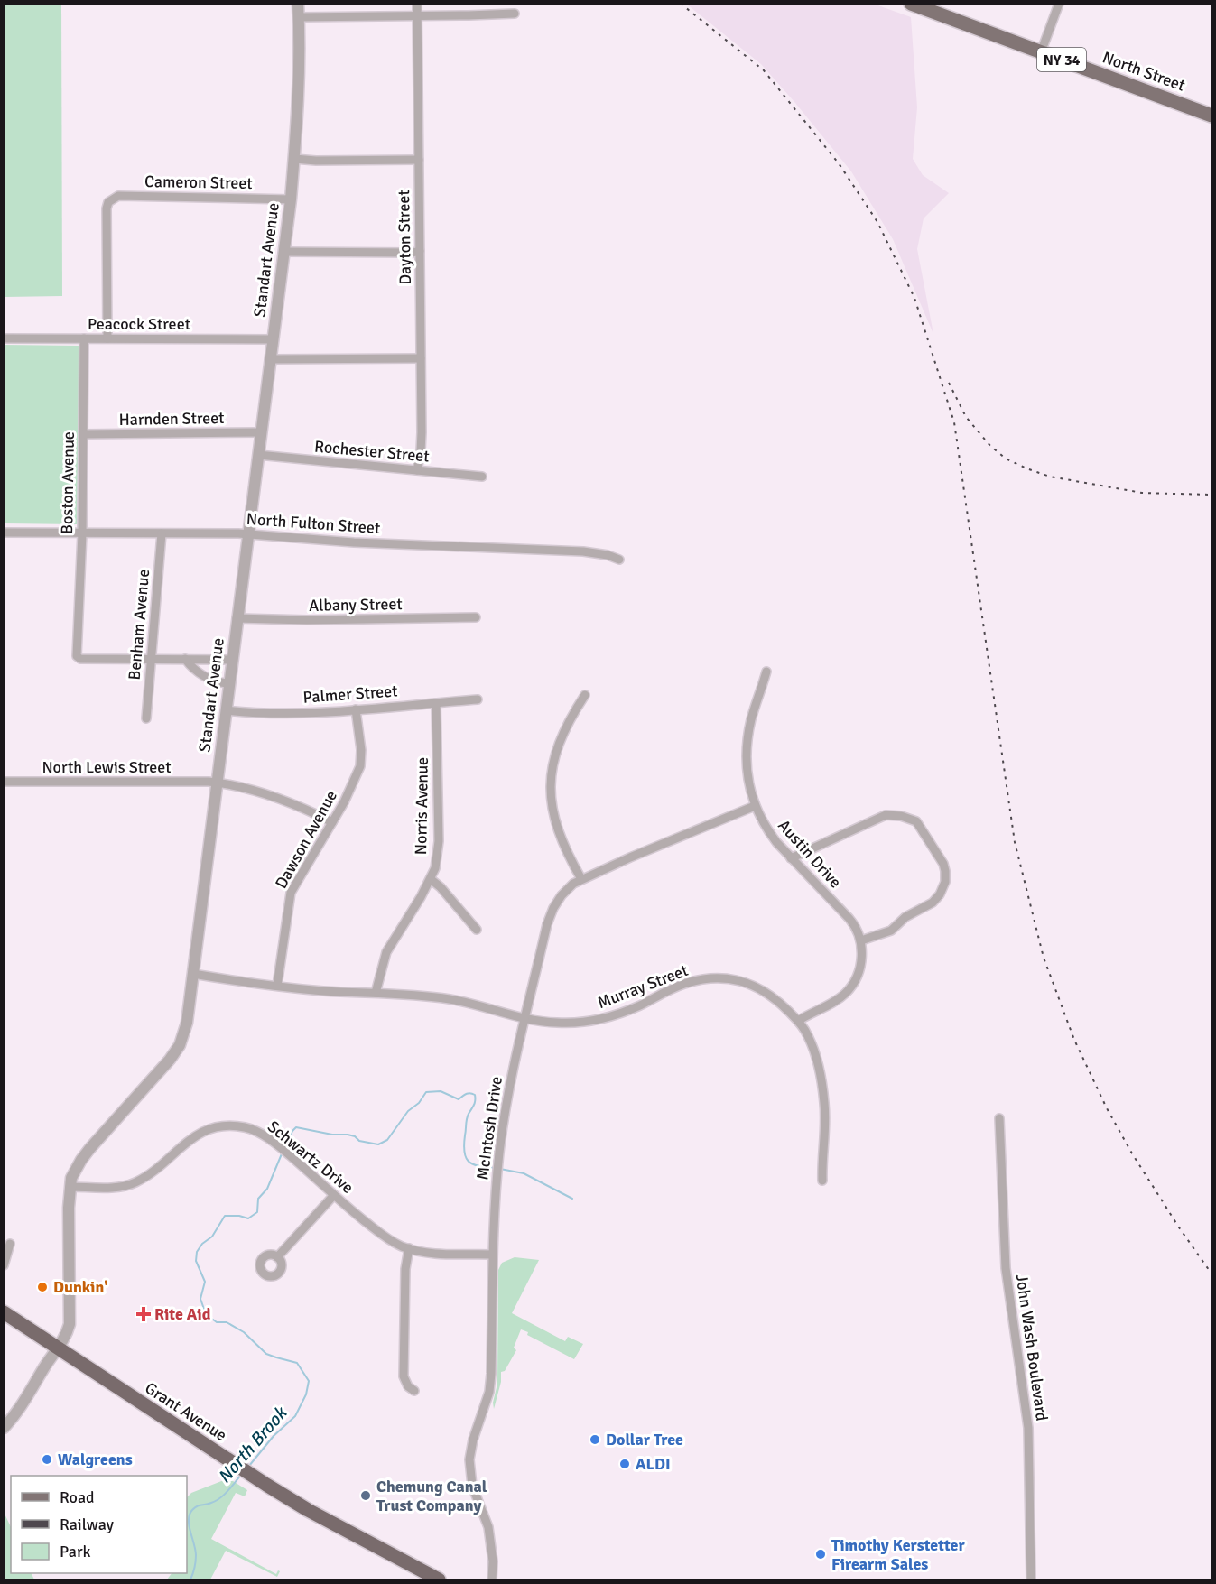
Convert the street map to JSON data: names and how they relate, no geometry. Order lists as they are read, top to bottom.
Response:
{
  "streets": {
    "highway": ["Grant Avenue"],
    "main road": ["NY 34", "North Street"],
    "street": [
      "Cameron Street",
      "Dayton Street",
      "Standart Avenue",
      "Peacock Street",
      "Harnden Street",
      "Rochester Street",
      "Boston Avenue",
      "North Fulton Street",
      "Albany Street",
      "Benham Avenue",
      "Palmer Street",
      "North Lewis Street",
      "Norris Avenue",
      "Dawson Avenue",
      "Austin Drive",
      "Murray Street",
      "McIntosh Drive",
      "Schwartz Drive",
      "John Wash Boulevard"
    ]
  },
  "crossings": [
    ["Cameron Street", "Standart Avenue"],
    ["Cameron Street", "Peacock Street"],
    ["Dayton Street", "Rochester Street"],
    ["Standart Avenue", "Peacock Street"],
    ["Standart Avenue", "Harnden Street"],
    ["Standart Avenue", "Rochester Street"],
    ["Standart Avenue", "North Fulton Street"],
    ["Standart Avenue", "Albany Street"],
    ["Standart Avenue", "Palmer Street"],
    ["Standart Avenue", "North Lewis Street"],
    ["Standart Avenue", "Murray Street"],
    ["Standart Avenue", "Schwartz Drive"],
    ["Standart Avenue", "Grant Avenue"],
    ["Peacock Street", "Boston Avenue"],
    ["Harnden Street", "Boston Avenue"],
    ["Boston Avenue", "North Fulton Street"],
    ["Boston Avenue", "Benham Avenue"],
    ["North Fulton Street", "Benham Avenue"],
    ["Palmer Street", "Norris Avenue"],
    ["Palmer Street", "Dawson Avenue"],
    ["North Lewis Street", "Dawson Avenue"],
    ["Norris Avenue", "Murray Street"],
    ["Dawson Avenue", "Murray Street"],
    ["Austin Drive", "McIntosh Drive"],
    ["Murray Street", "McIntosh Drive"],
    ["McIntosh Drive", "Schwartz Drive"]
  ],
  "water": ["North Brook"],
  "places": {
    "other": [
      "Dunkin'",
      "Dollar Tree",
      "Walgreens",
      "ALDI",
      "Chemung Canal Trust Company",
      "Timothy Kerstetter Firearm Sales"
    ],
    "health": ["Rite Aid"]
  },
  "legend": ["Road", "Railway", "Park"]
}
